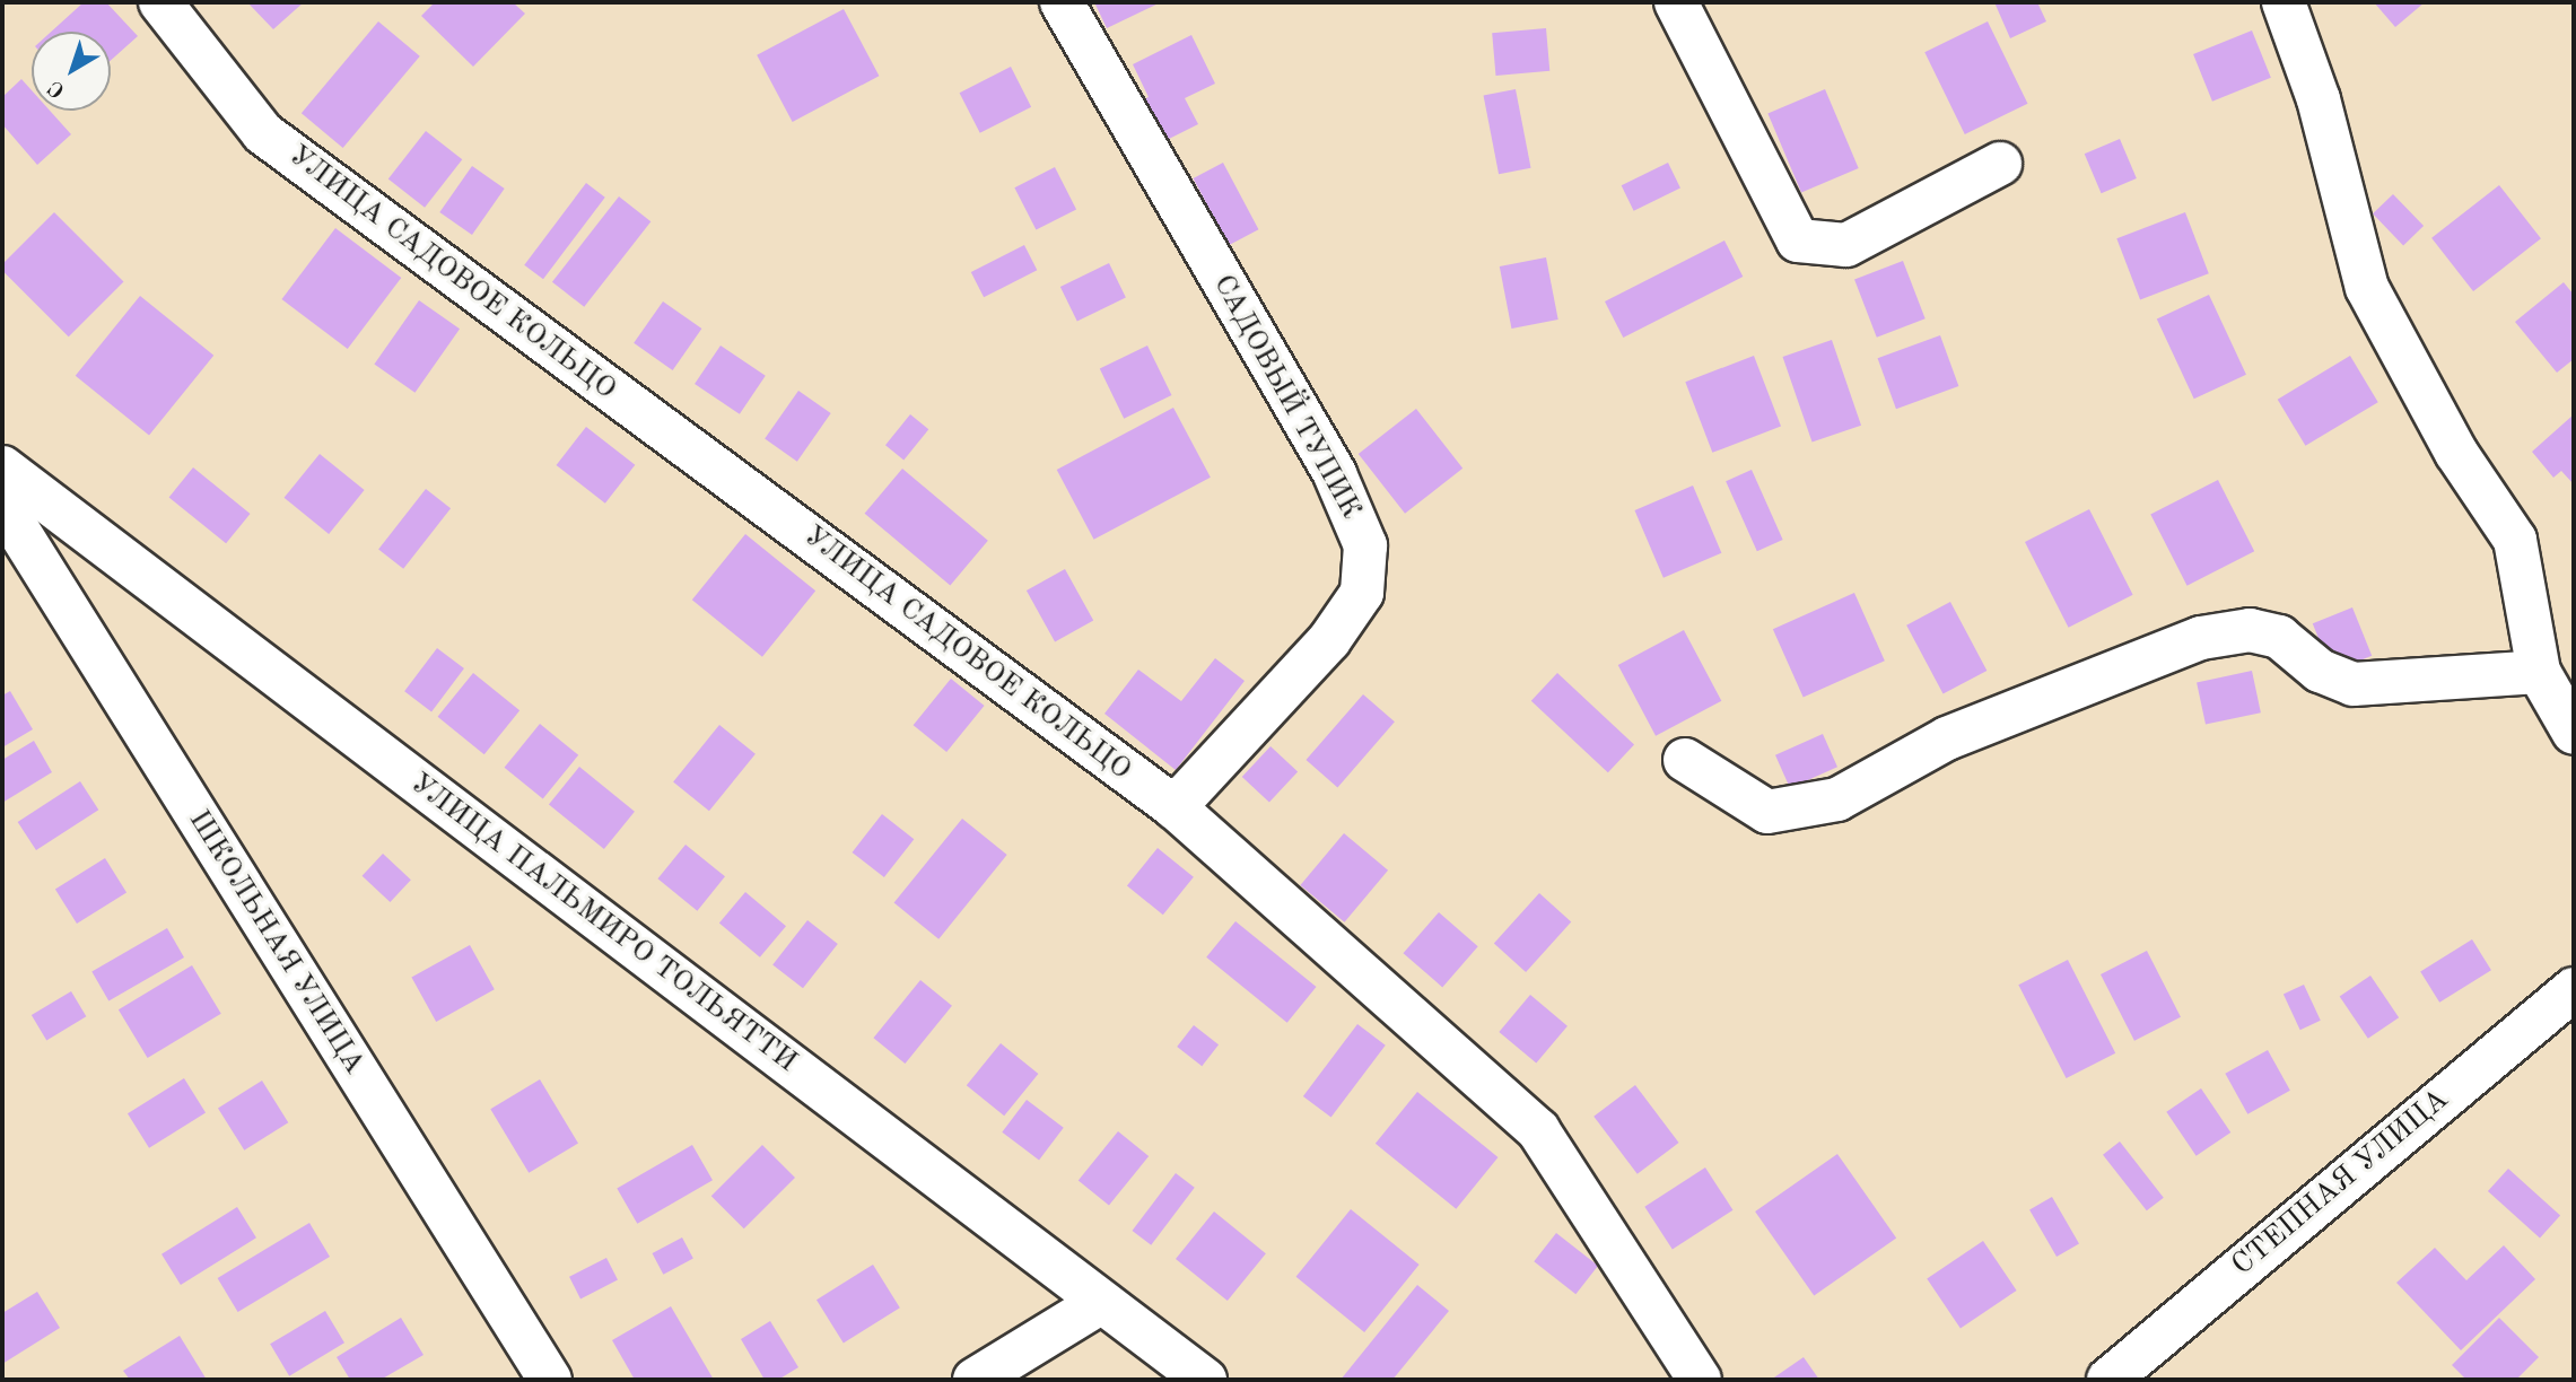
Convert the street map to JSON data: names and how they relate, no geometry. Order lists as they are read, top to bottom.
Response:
{
  "streets": {
    "street": [
      "УЛИЦА САДОВОЕ КОЛЬЦО",
      "САДОВЫЙ ТУПИК",
      "УЛИЦА ПАЛЬМИРО ТОЛЬЯТТИ",
      "ШКОЛЬНАЯ УЛИЦА",
      "СТЕПНАЯ УЛИЦА"
    ]
  },
  "crossings": [
    ["УЛИЦА САДОВОЕ КОЛЬЦО", "САДОВЫЙ ТУПИК"]
  ],
  "north": "bottom left"
}
